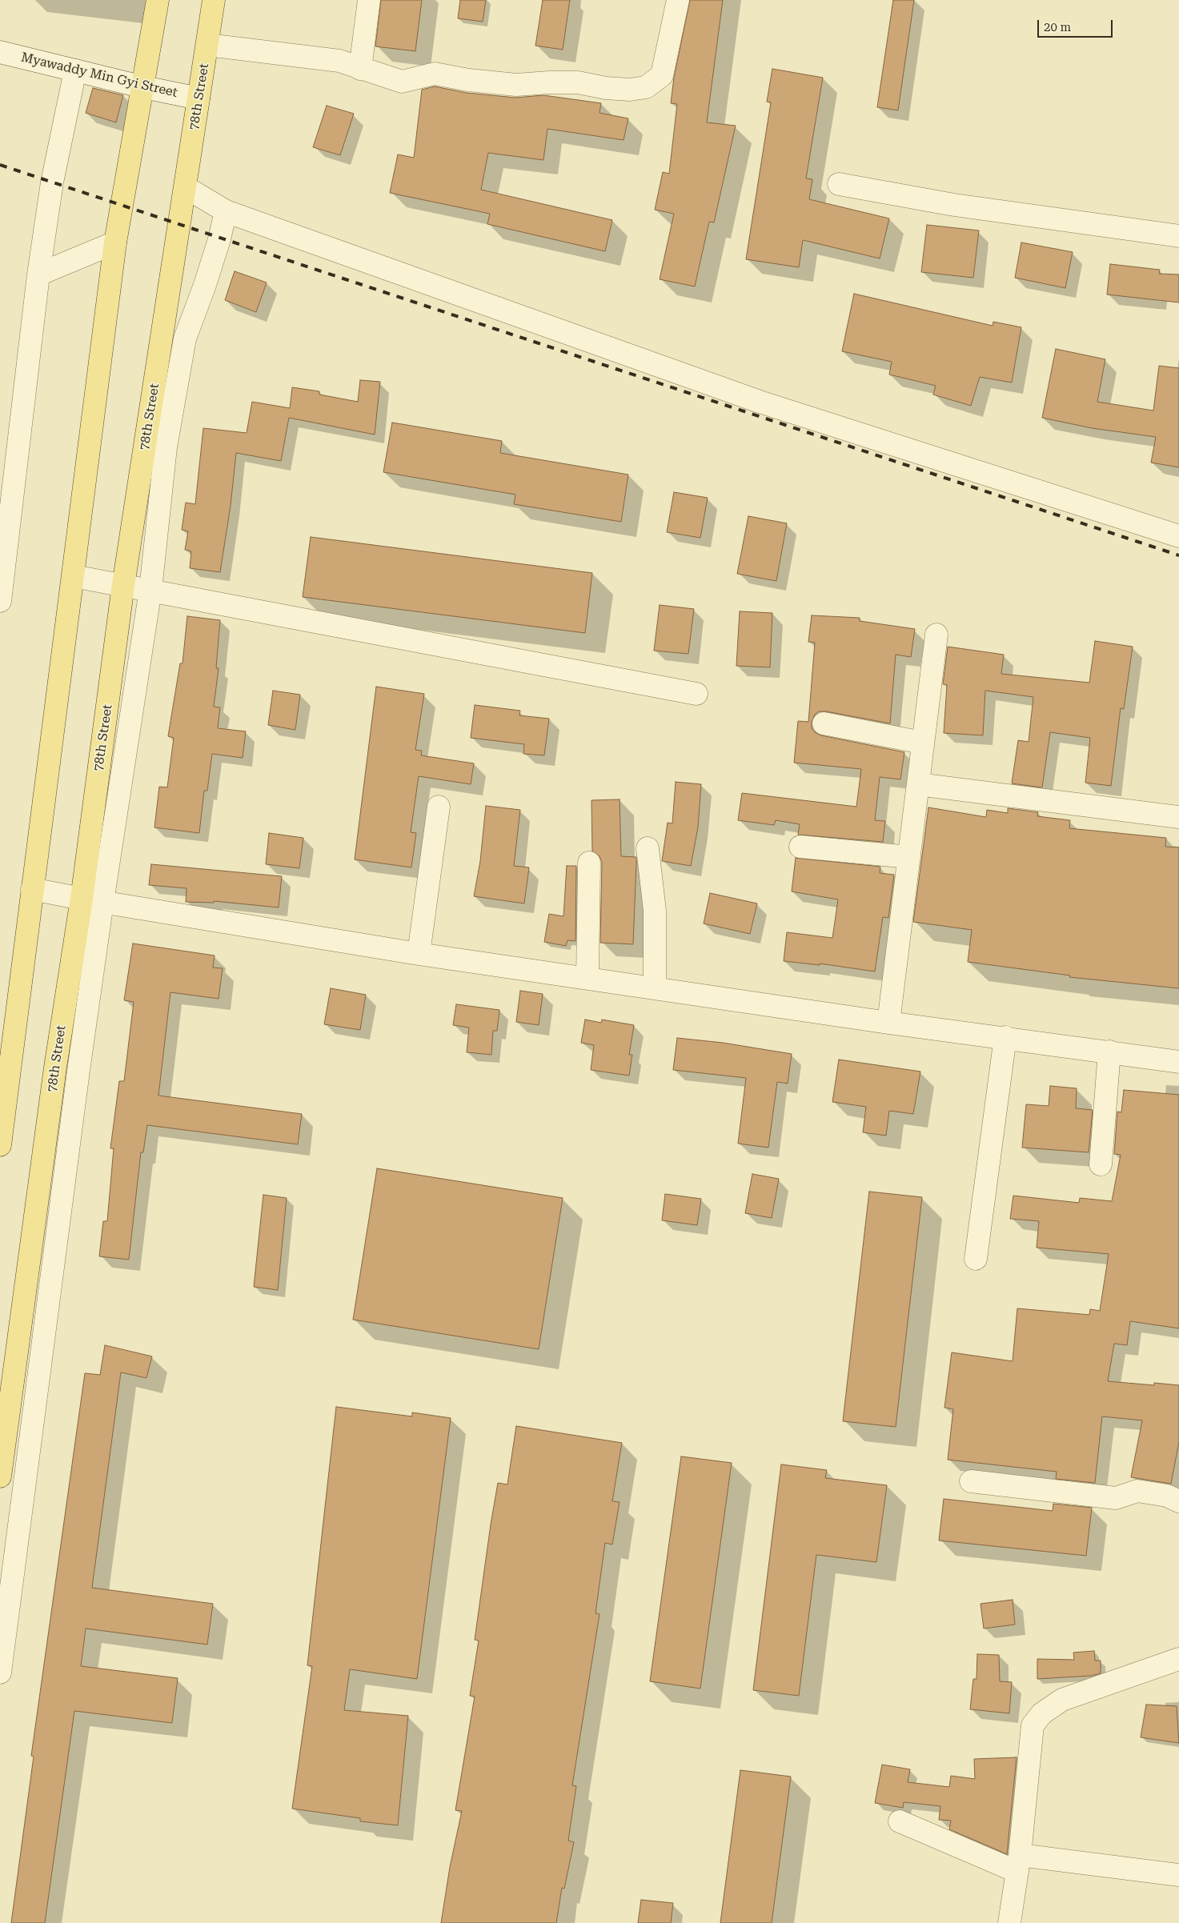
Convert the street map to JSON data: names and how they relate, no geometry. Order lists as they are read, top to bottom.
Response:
{
  "streets": {
    "main road": ["78th Street"],
    "street": ["Myawaddy Min Gyi Street"]
  },
  "crossings": [
    ["Myawaddy Min Gyi Street", "78th Street"]
  ],
  "scale_bar": "20 m"
}
